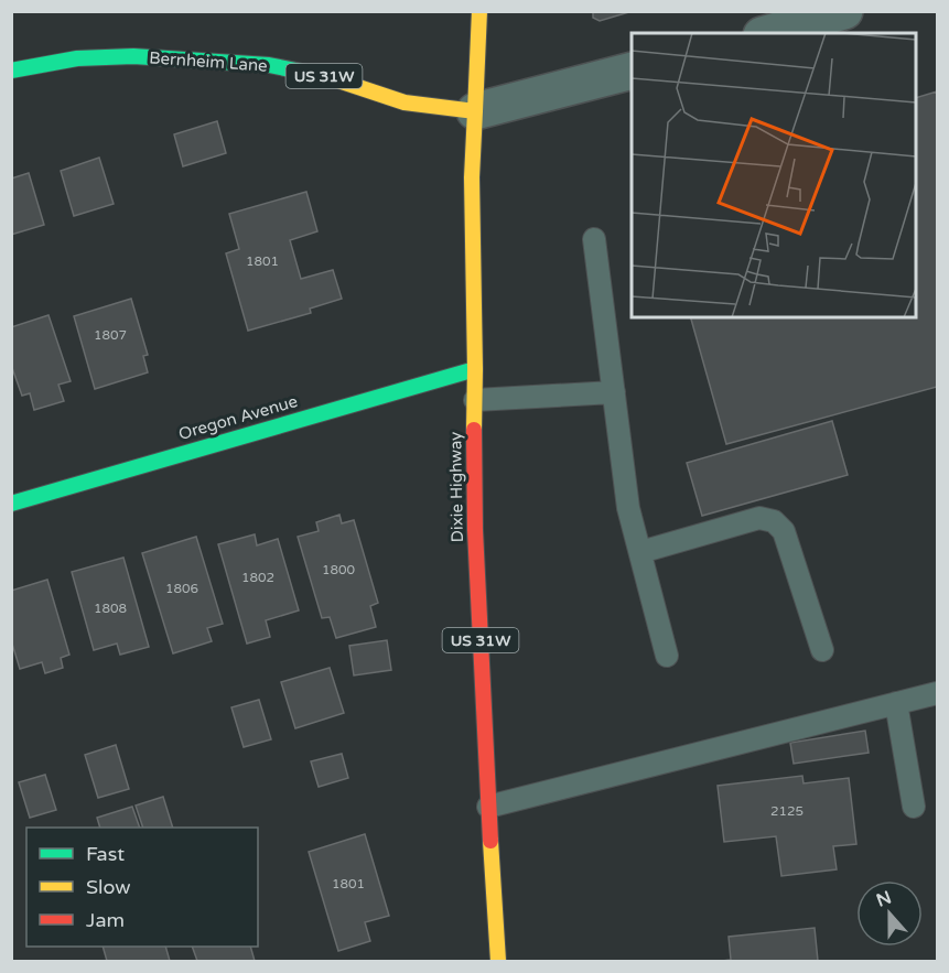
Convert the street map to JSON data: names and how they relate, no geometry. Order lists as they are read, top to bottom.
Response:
{
  "streets": {
    "main road": [
      "Bernheim Lane",
      "US 31W",
      "Oregon Avenue",
      "Dixie Highway"
    ]
  },
  "crossings": [
    ["Bernheim Lane", "Dixie Highway"],
    ["Oregon Avenue", "Dixie Highway"]
  ],
  "house_numbers": [
    "1801",
    "1807",
    "1800",
    "1802",
    "1806",
    "1808",
    "2125",
    "1801"
  ],
  "legend": ["Fast", "Slow", "Jam"],
  "north": "top"
}
